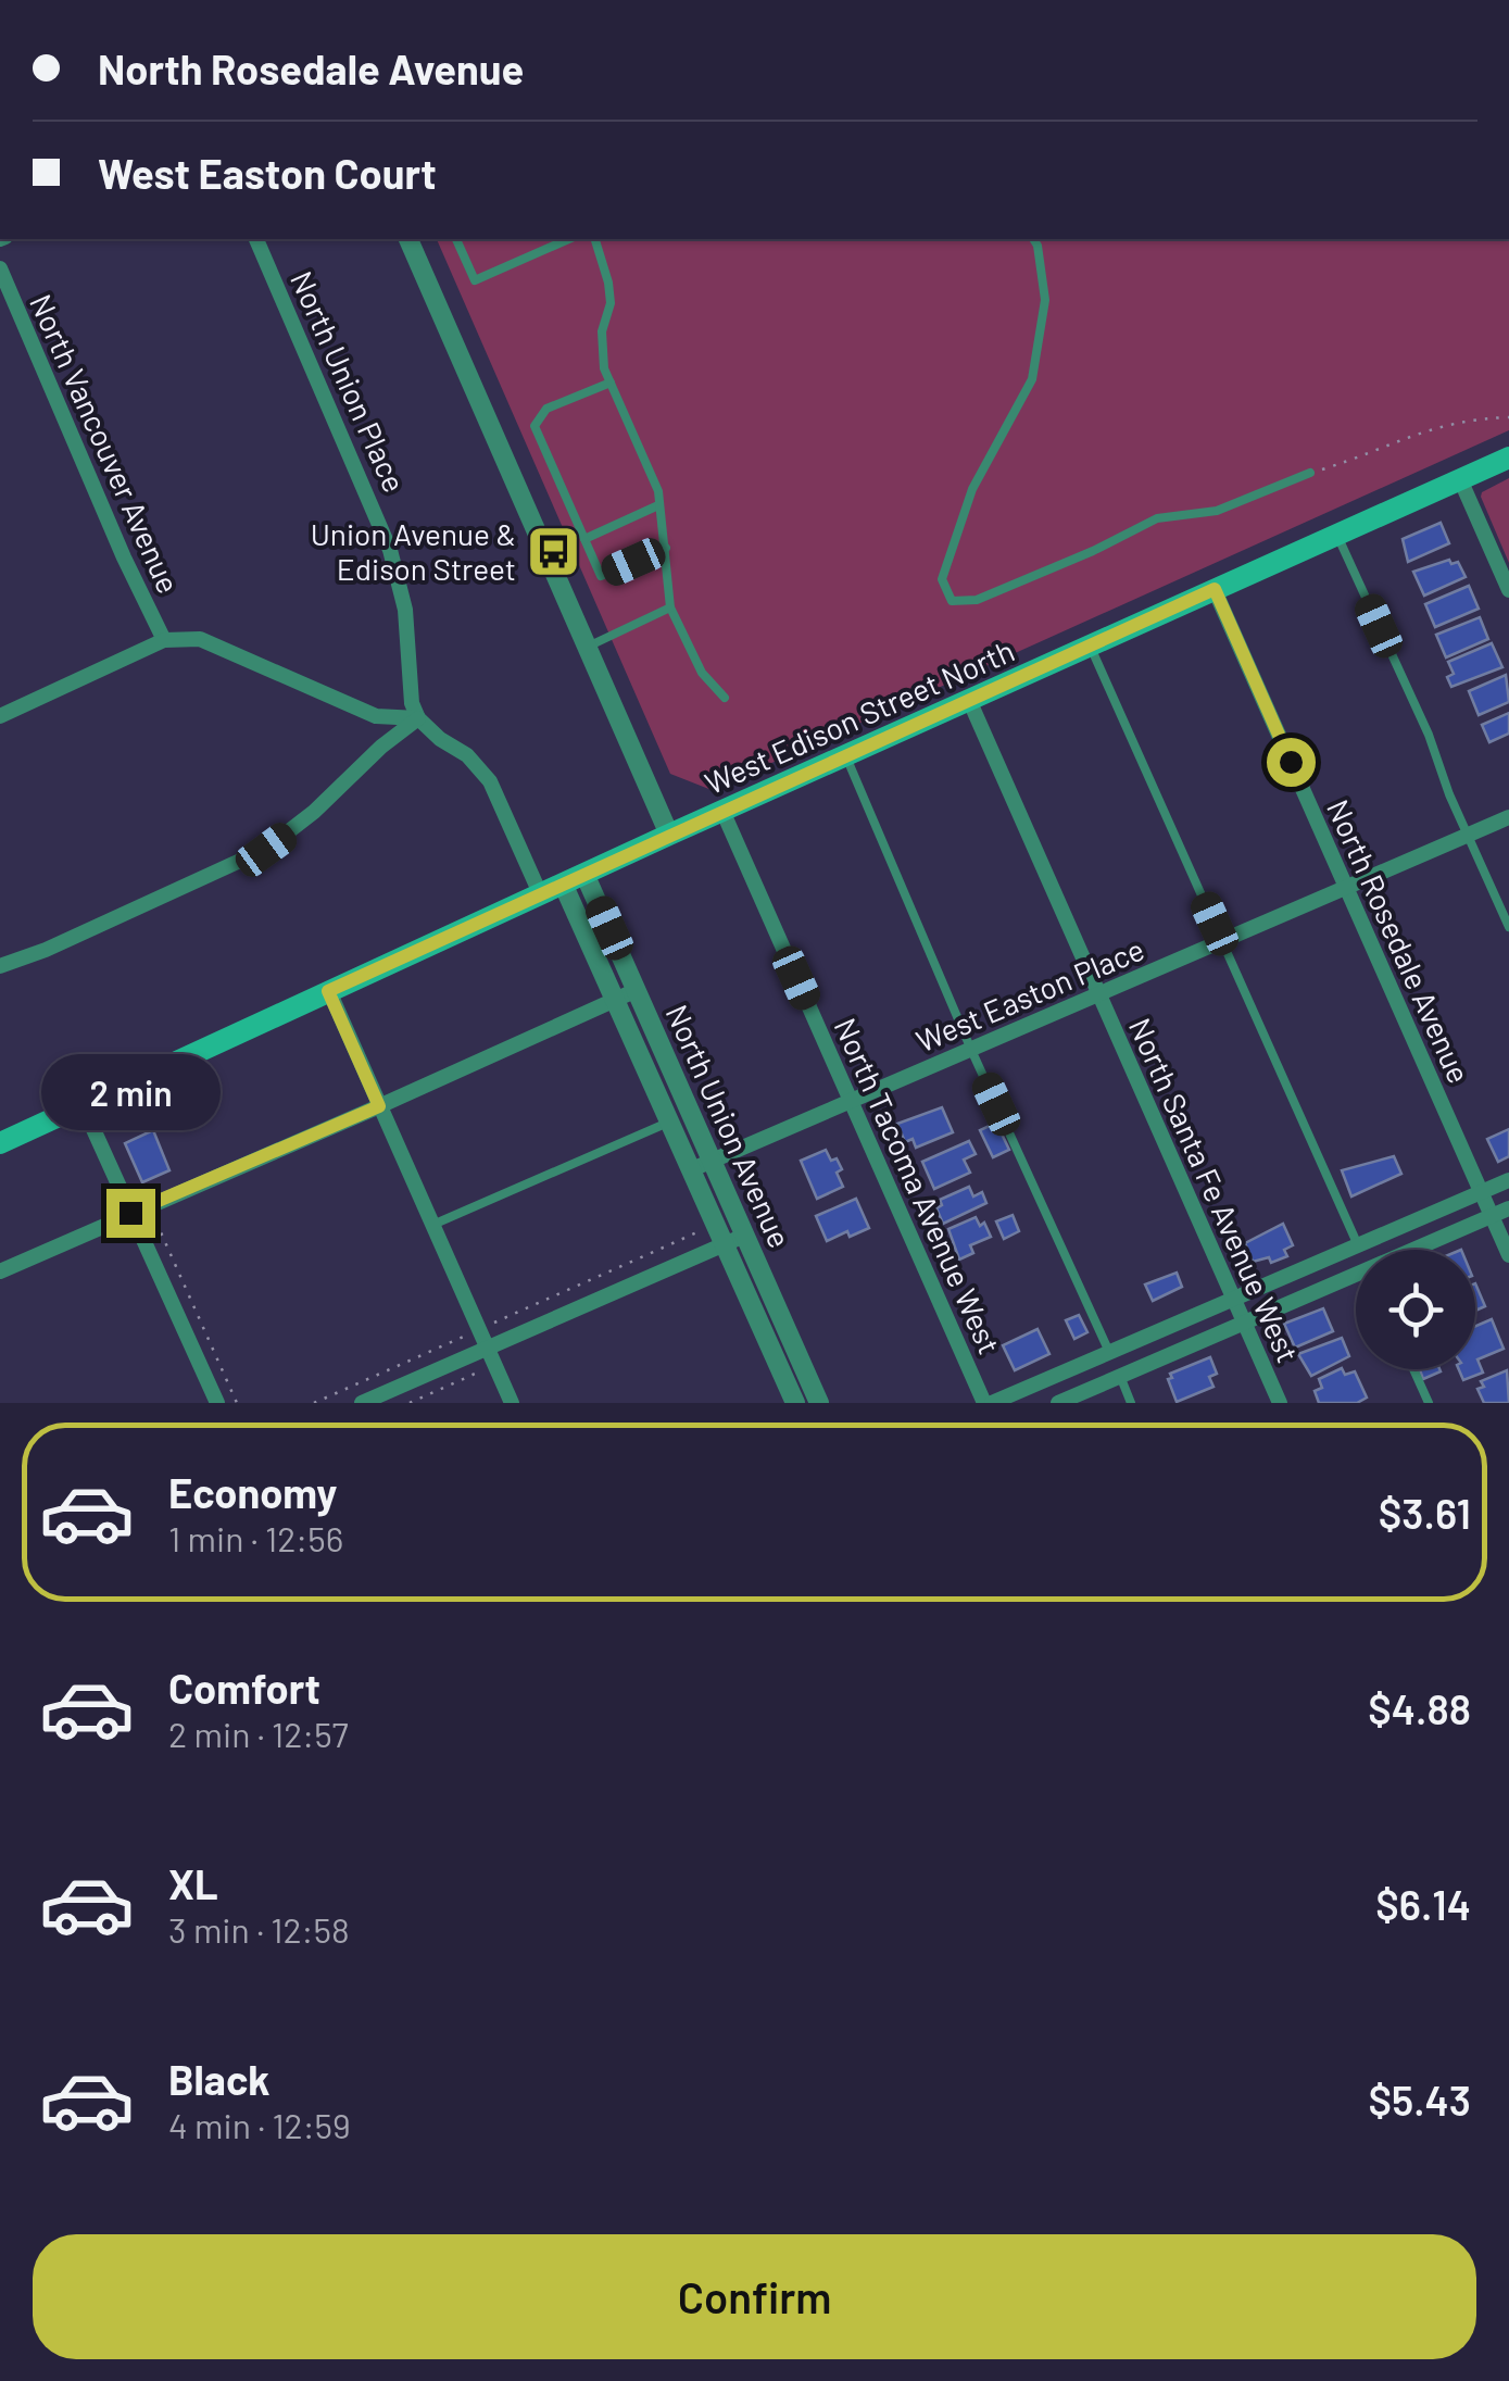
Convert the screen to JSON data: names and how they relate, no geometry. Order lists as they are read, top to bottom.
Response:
{
  "streets": {
    "main road": ["West Edison Street North"],
    "street": [
      "North Union Place",
      "North Vancouver Avenue",
      "North Rosedale Avenue",
      "West Easton Place",
      "North Union Avenue",
      "North Tacoma Avenue West",
      "North Santa Fe Avenue West"
    ]
  },
  "crossings": [
    ["West Edison Street North", "North Rosedale Avenue"],
    ["West Edison Street North", "North Union Avenue"],
    ["West Edison Street North", "North Tacoma Avenue West"],
    ["West Edison Street North", "North Santa Fe Avenue West"],
    ["North Rosedale Avenue", "West Easton Place"],
    ["West Easton Place", "North Union Avenue"],
    ["West Easton Place", "North Tacoma Avenue West"],
    ["West Easton Place", "North Santa Fe Avenue West"]
  ],
  "places": {
    "bus stop": ["Union Avenue & Edison Street"]
  },
  "page": {
    "banner": ["North Rosedale Avenue", "West Easton Court"],
    "bubble": "2 min",
    "list": [
      {
        "name": "Economy",
        "note": "1 min · 12:56",
        "value": "$3.61"
      },
      {
        "name": "Comfort",
        "note": "2 min · 12:57",
        "value": "$4.88"
      },
      {
        "name": "XL",
        "note": "3 min · 12:58",
        "value": "$6.14"
      },
      {
        "name": "Black",
        "note": "4 min · 12:59",
        "value": "$5.43"
      }
    ],
    "buttons": "Confirm"
  }
}
